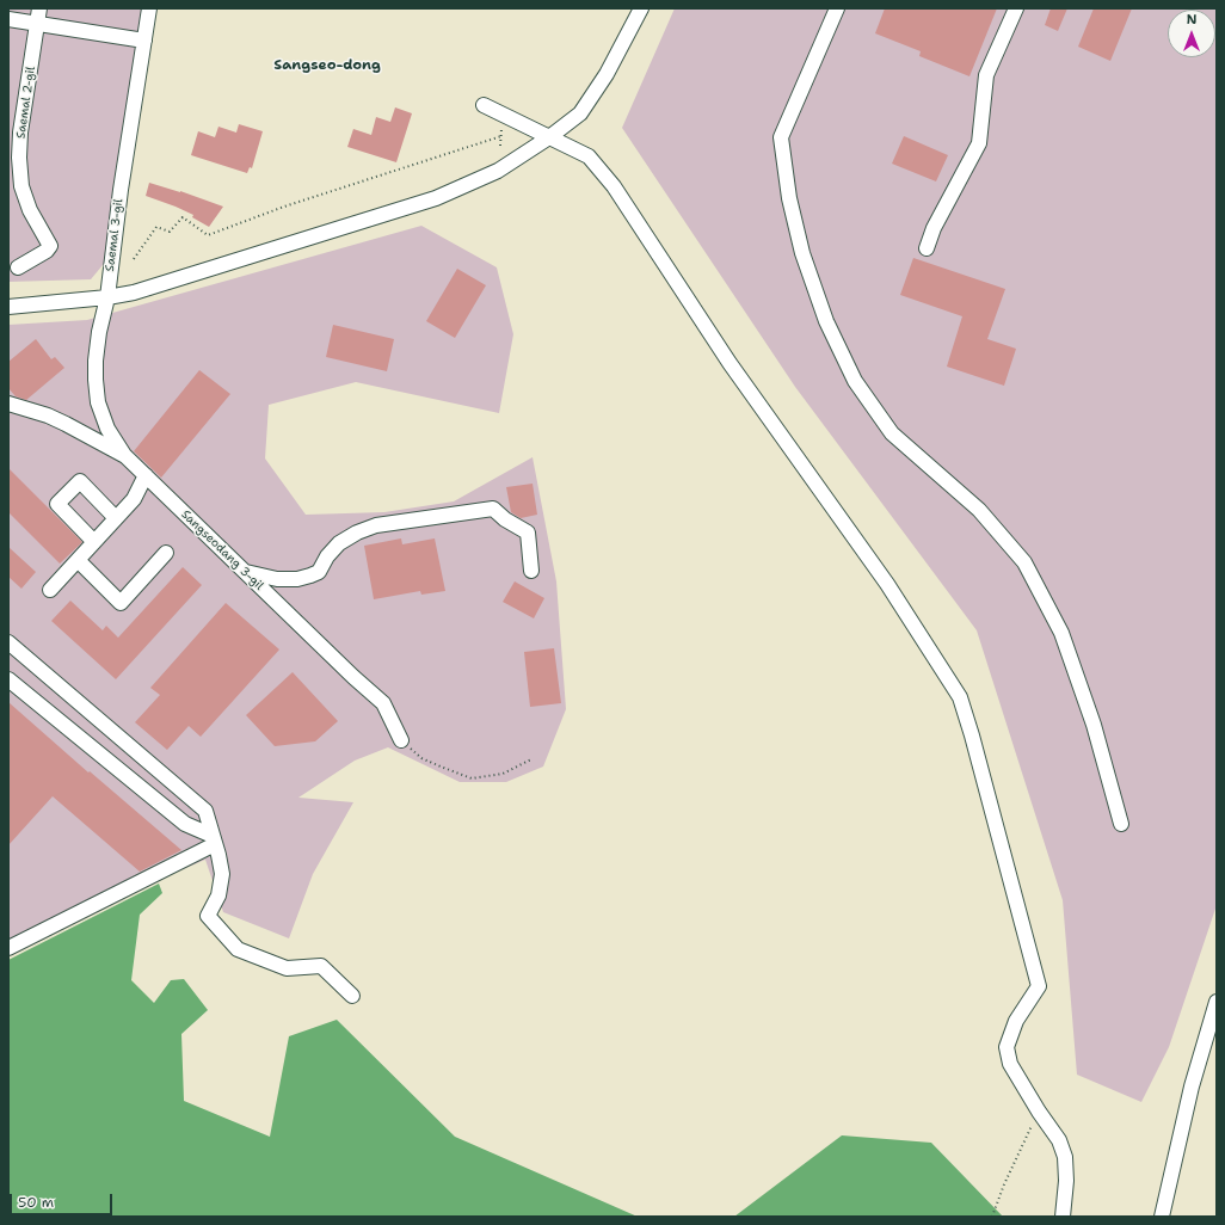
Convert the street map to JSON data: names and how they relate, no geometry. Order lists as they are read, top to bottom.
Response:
{
  "streets": {
    "street": ["Saemal 2-gil", "Saemal 3-gil", "Sangseodang 3-gil"]
  },
  "crossings": [
    ["Saemal 3-gil", "Sangseodang 3-gil"]
  ],
  "districts": ["Sangseo-dong"],
  "scale_bar": "50 m",
  "north": "top"
}
